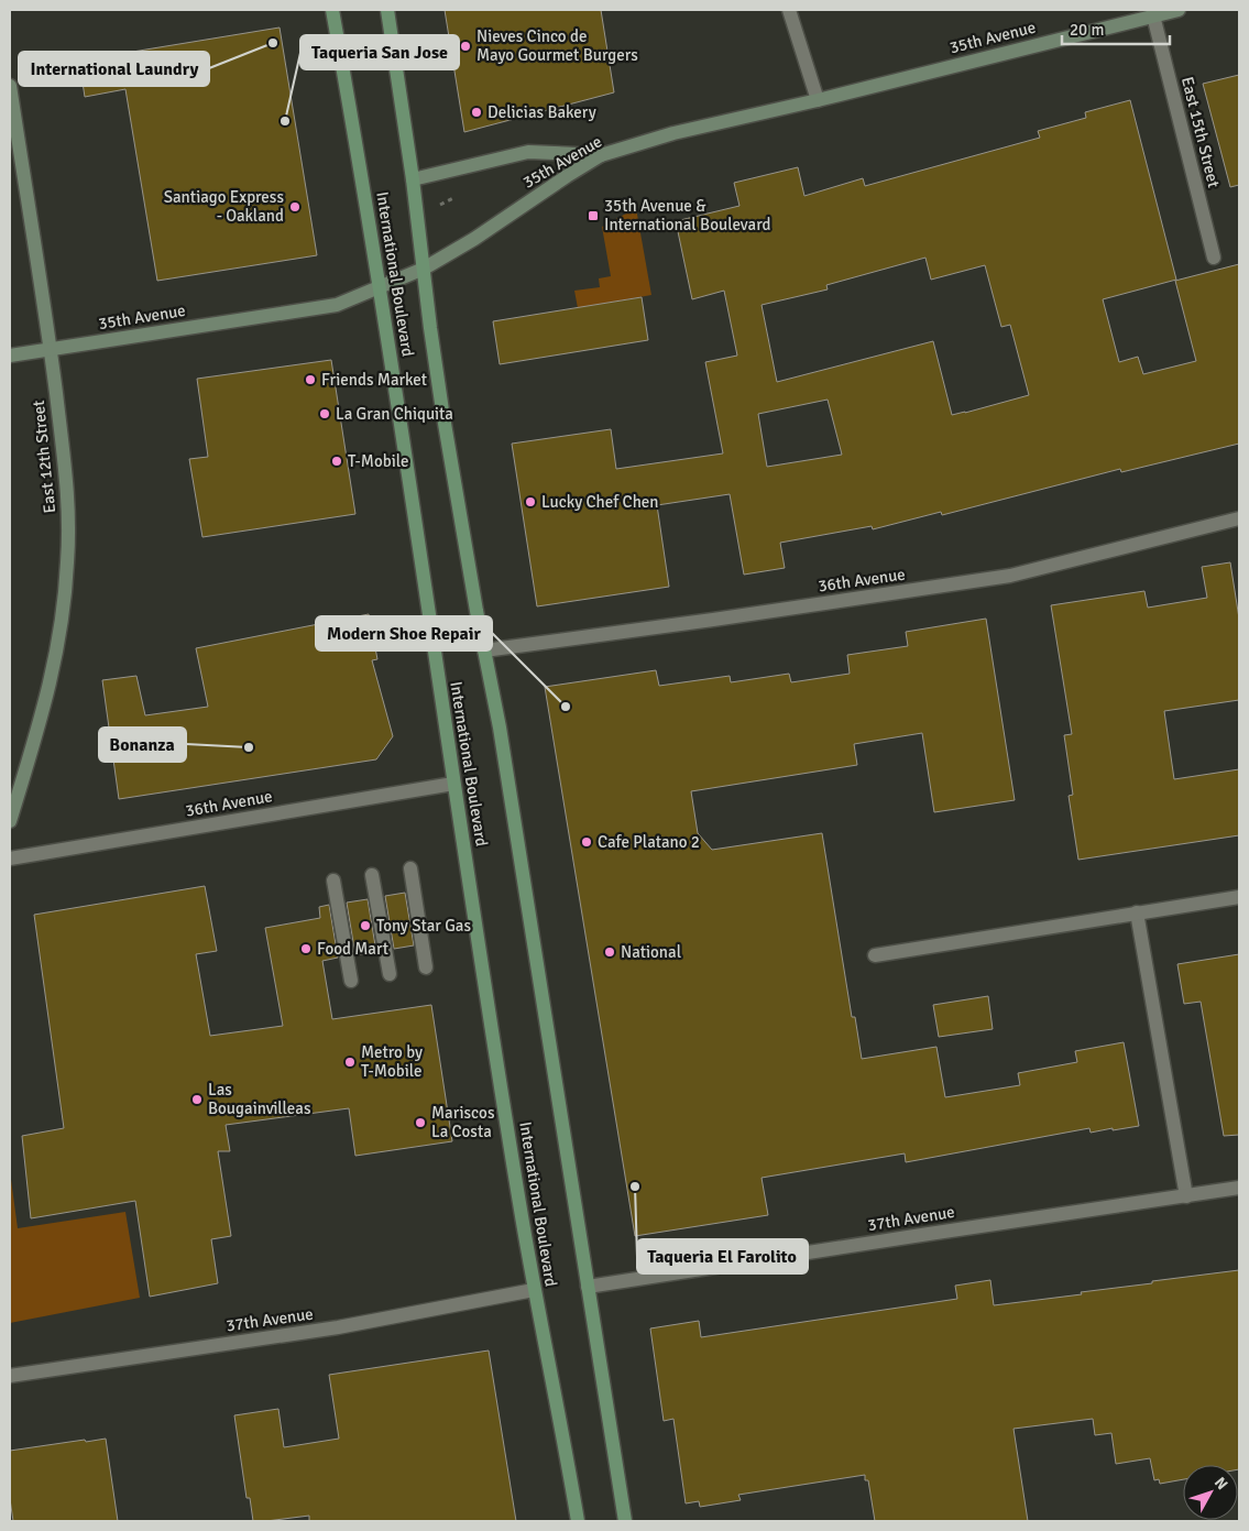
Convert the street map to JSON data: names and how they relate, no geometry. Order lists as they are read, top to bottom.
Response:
{
  "streets": {
    "main road": ["35th Avenue", "International Boulevard", "East 12th Street"],
    "street": ["East 15th Street", "36th Avenue", "37th Avenue"]
  },
  "crossings": [
    ["35th Avenue", "East 15th Street"],
    ["35th Avenue", "International Boulevard"],
    ["35th Avenue", "East 12th Street"],
    ["International Boulevard", "36th Avenue"],
    ["International Boulevard", "37th Avenue"]
  ],
  "places": {
    "other": [
      "International Laundry",
      "Nieves Cinco de Mayo Gourmet Burgers",
      "Delicias Bakery",
      "Taqueria San Jose",
      "Santiago Express - Oakland",
      "Friends Market",
      "La Gran Chiquita",
      "T-Mobile",
      "Lucky Chef Chen",
      "Modern Shoe Repair",
      "Bonanza",
      "Cafe Platano 2",
      "Tony Star Gas",
      "Food Mart",
      "National",
      "Metro by T-Mobile",
      "Las Bougainvilleas",
      "Mariscos La Costa",
      "Taqueria El Farolito"
    ],
    "transit": ["35th Avenue & International Boulevard"]
  },
  "scale_bar": "20 m",
  "north": "top right"
}
